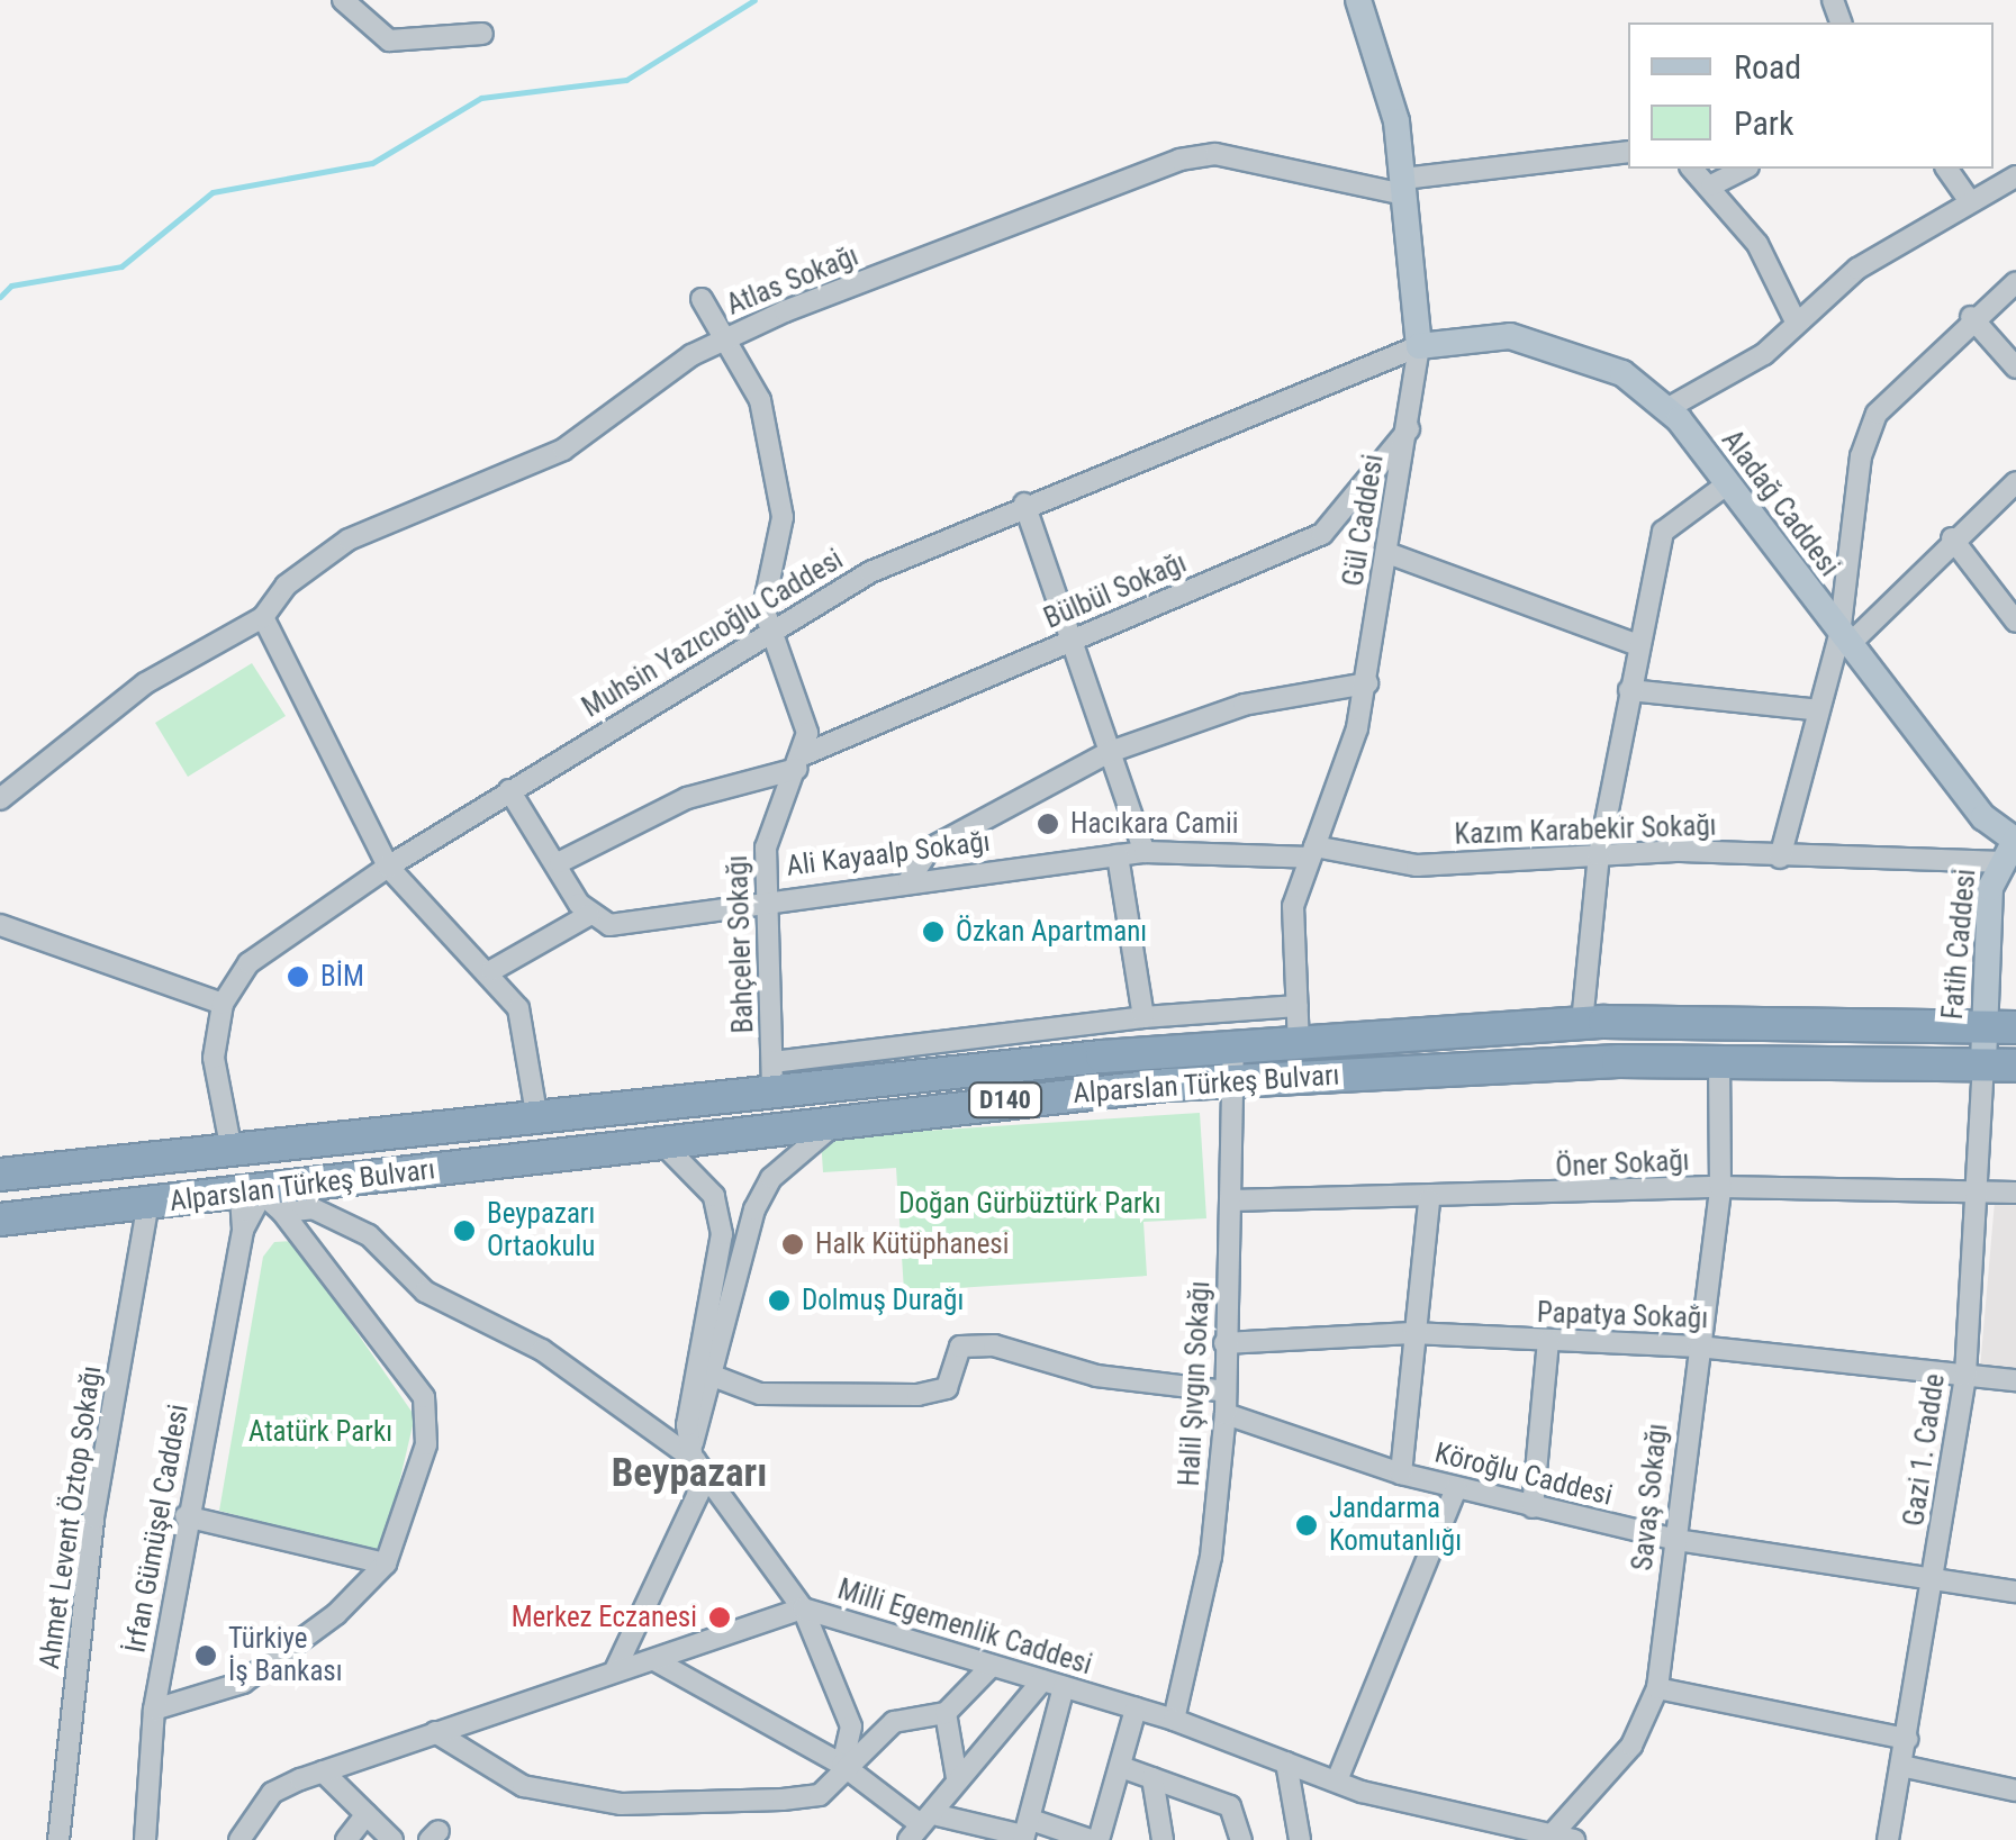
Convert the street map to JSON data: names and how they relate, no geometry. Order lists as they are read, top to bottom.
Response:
{
  "streets": {
    "highway": ["Alparslan Türkeş Bulvarı", "D140"],
    "main road": ["Aladağ Caddesi", "Gül Caddesi", "Fatih Caddesi"],
    "street": [
      "Atlas Sokağı",
      "Bülbül Sokağı",
      "Muhsin Yazıcıoğlu Caddesi",
      "Kazım Karabekir Sokağı",
      "Ali Kayaalp Sokağı",
      "Bahçeler Sokağı",
      "Öner Sokağı",
      "Papatya Sokağı",
      "Halil Şıvgın Sokağı",
      "Gazi 1. Cadde",
      "Köroğlu Caddesi",
      "Savaş Sokağı",
      "Ahmet Levent Öztop Sokağı",
      "İrfan Gümüşel Caddesi",
      "Milli Egemenlik Caddesi"
    ]
  },
  "crossings": [
    ["Atlas Sokağı", "Gül Caddesi"],
    ["Aladağ Caddesi", "Gül Caddesi"],
    ["Aladağ Caddesi", "Muhsin Yazıcıoğlu Caddesi"],
    ["Aladağ Caddesi", "Fatih Caddesi"],
    ["Gül Caddesi", "Bülbül Sokağı"],
    ["Gül Caddesi", "Muhsin Yazıcıoğlu Caddesi"],
    ["Gül Caddesi", "Kazım Karabekir Sokağı"],
    ["Gül Caddesi", "Ali Kayaalp Sokağı"],
    ["Gül Caddesi", "Alparslan Türkeş Bulvarı"],
    ["Bülbül Sokağı", "Bahçeler Sokağı"],
    ["Muhsin Yazıcıoğlu Caddesi", "Alparslan Türkeş Bulvarı"],
    ["Kazım Karabekir Sokağı", "Ali Kayaalp Sokağı"],
    ["Kazım Karabekir Sokağı", "Fatih Caddesi"],
    ["Ali Kayaalp Sokağı", "Bahçeler Sokağı"],
    ["Bahçeler Sokağı", "Alparslan Türkeş Bulvarı"],
    ["Fatih Caddesi", "Alparslan Türkeş Bulvarı"],
    ["Fatih Caddesi", "Gazi 1. Cadde"],
    ["Alparslan Türkeş Bulvarı", "Halil Şıvgın Sokağı"],
    ["Alparslan Türkeş Bulvarı", "Gazi 1. Cadde"],
    ["Alparslan Türkeş Bulvarı", "Savaş Sokağı"],
    ["Alparslan Türkeş Bulvarı", "Ahmet Levent Öztop Sokağı"],
    ["Alparslan Türkeş Bulvarı", "İrfan Gümüşel Caddesi"],
    ["Öner Sokağı", "Halil Şıvgın Sokağı"],
    ["Öner Sokağı", "Gazi 1. Cadde"],
    ["Öner Sokağı", "Savaş Sokağı"],
    ["Papatya Sokağı", "Halil Şıvgın Sokağı"],
    ["Papatya Sokağı", "Gazi 1. Cadde"],
    ["Papatya Sokağı", "Savaş Sokağı"],
    ["Halil Şıvgın Sokağı", "Köroğlu Caddesi"],
    ["Halil Şıvgın Sokağı", "Milli Egemenlik Caddesi"],
    ["Gazi 1. Cadde", "Köroğlu Caddesi"],
    ["Köroğlu Caddesi", "Savaş Sokağı"],
    ["Savaş Sokağı", "Milli Egemenlik Caddesi"]
  ],
  "districts": ["Beypazarı"],
  "parks": ["Doğan Gürbüztürk Parkı", "Atatürk Parkı"],
  "places": [
    "Hacıkara Camii",
    "Özkan Apartmanı",
    "BİM",
    "Beypazarı Ortaokulu",
    "Halk Kütüphanesi",
    "Dolmuş Durağı",
    "Jandarma Komutanlığı",
    "Merkez Eczanesi",
    "Türkiye İş Bankası"
  ],
  "legend": ["Road", "Park"]
}
